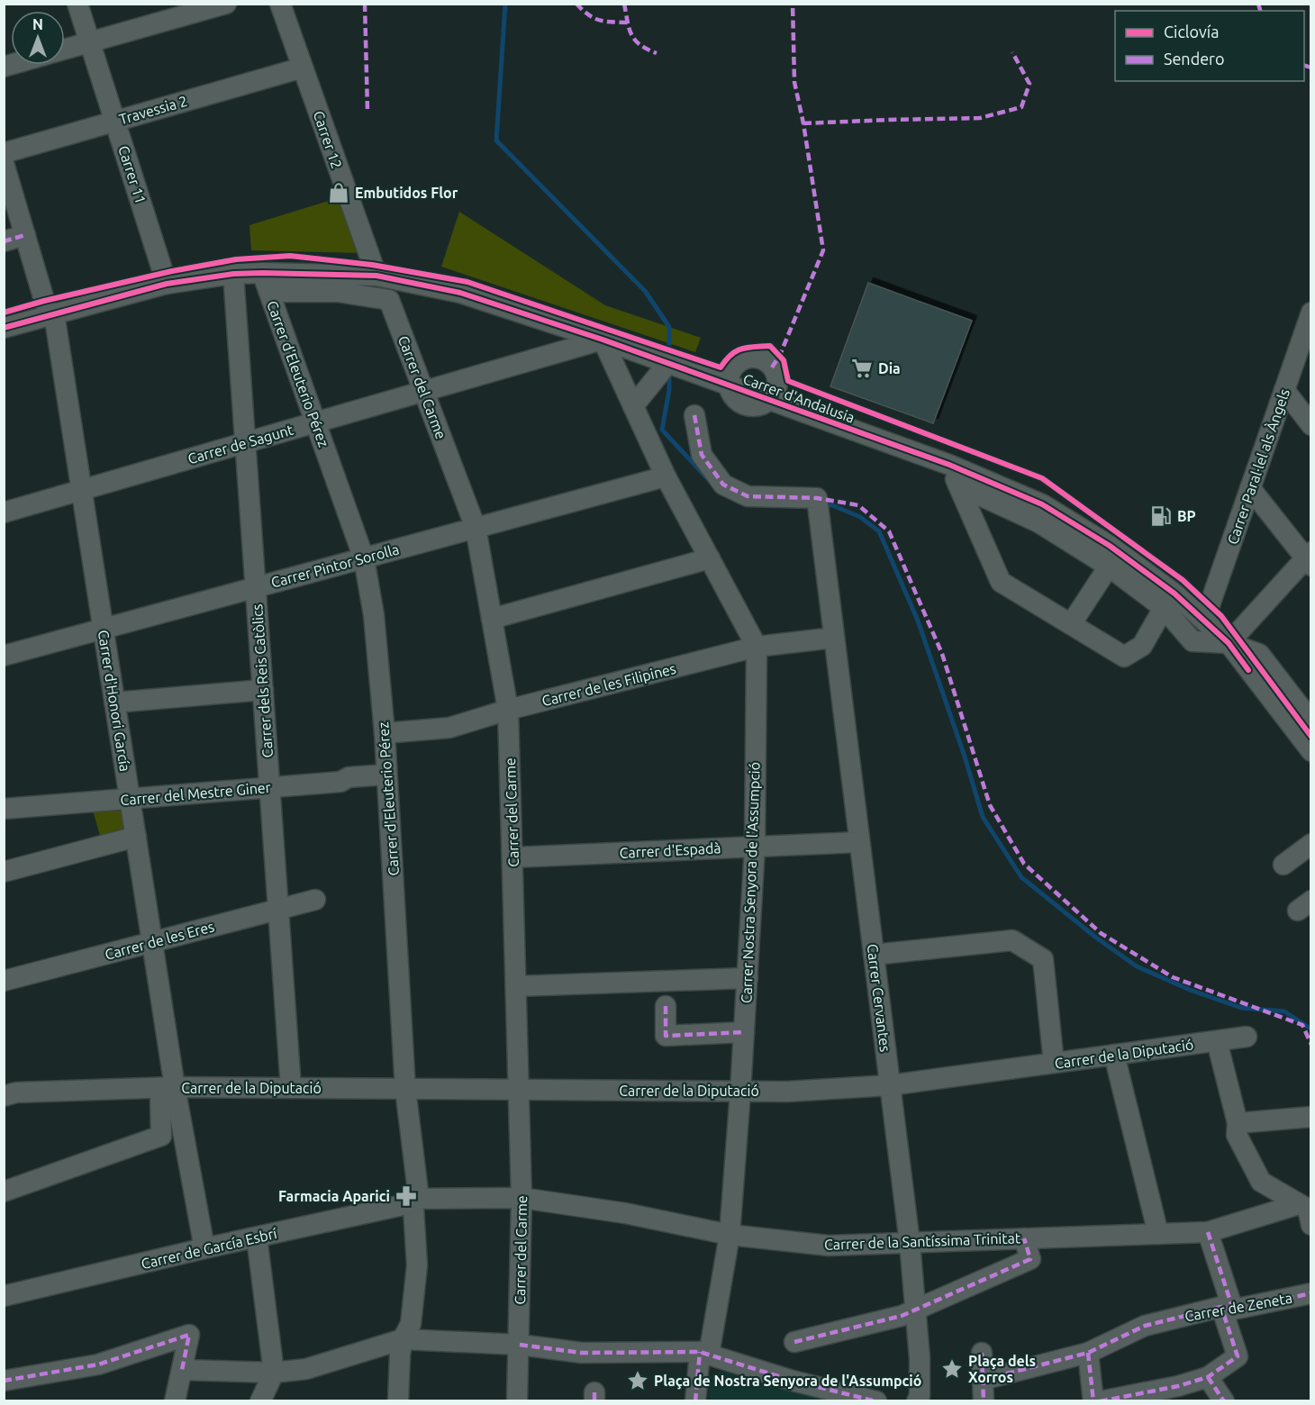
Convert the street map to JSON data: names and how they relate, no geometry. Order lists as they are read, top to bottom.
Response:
{
  "streets": {
    "street": [
      "Travessia 2",
      "Carrer 12",
      "Carrer 11",
      "Carrer d'Eleuterio Pérez",
      "Carrer del Carme",
      "Carrer d'Andalusia",
      "Carrer de Sagunt",
      "Carrer Paral·lel als Àngels",
      "Carrer Pintor Sorolla",
      "Carrer dels Reis Catòlics",
      "Carrer de les Filipines",
      "Carrer d'Honori García",
      "Carrer del Mestre Giner",
      "Carrer d'Espadà",
      "Carrer Nostra Senyora de l'Assumpció",
      "Carrer de les Eres",
      "Carrer Cervantes",
      "Carrer de la Diputació",
      "Carrer de la Santíssima Trinitat",
      "Carrer de García Esbrí",
      "Carrer de Zeneta"
    ]
  },
  "crossings": [
    ["Travessia 2", "Carrer 12"],
    ["Travessia 2", "Carrer 11"],
    ["Carrer 12", "Carrer d'Andalusia"],
    ["Carrer d'Eleuterio Pérez", "Carrer del Carme"],
    ["Carrer d'Eleuterio Pérez", "Carrer d'Andalusia"],
    ["Carrer d'Eleuterio Pérez", "Carrer de Sagunt"],
    ["Carrer d'Eleuterio Pérez", "Carrer Pintor Sorolla"],
    ["Carrer d'Eleuterio Pérez", "Carrer de les Filipines"],
    ["Carrer d'Eleuterio Pérez", "Carrer del Mestre Giner"],
    ["Carrer d'Eleuterio Pérez", "Carrer de la Diputació"],
    ["Carrer d'Eleuterio Pérez", "Carrer de la Santíssima Trinitat"],
    ["Carrer d'Eleuterio Pérez", "Carrer de García Esbrí"],
    ["Carrer del Carme", "Carrer d'Andalusia"],
    ["Carrer del Carme", "Carrer de Sagunt"],
    ["Carrer del Carme", "Carrer Pintor Sorolla"],
    ["Carrer del Carme", "Carrer de les Filipines"],
    ["Carrer del Carme", "Carrer d'Espadà"],
    ["Carrer del Carme", "Carrer de la Diputació"],
    ["Carrer del Carme", "Carrer de la Santíssima Trinitat"],
    ["Carrer d'Andalusia", "Carrer de Sagunt"],
    ["Carrer d'Andalusia", "Carrer Paral·lel als Àngels"],
    ["Carrer d'Andalusia", "Carrer Nostra Senyora de l'Assumpció"],
    ["Carrer de Sagunt", "Carrer dels Reis Catòlics"],
    ["Carrer de Sagunt", "Carrer d'Honori García"],
    ["Carrer de Sagunt", "Carrer Nostra Senyora de l'Assumpció"],
    ["Carrer Pintor Sorolla", "Carrer dels Reis Catòlics"],
    ["Carrer Pintor Sorolla", "Carrer d'Honori García"],
    ["Carrer Pintor Sorolla", "Carrer Nostra Senyora de l'Assumpció"],
    ["Carrer dels Reis Catòlics", "Carrer del Mestre Giner"],
    ["Carrer dels Reis Catòlics", "Carrer de les Eres"],
    ["Carrer dels Reis Catòlics", "Carrer de la Diputació"],
    ["Carrer de les Filipines", "Carrer Nostra Senyora de l'Assumpció"],
    ["Carrer de les Filipines", "Carrer Cervantes"],
    ["Carrer d'Honori García", "Carrer del Mestre Giner"],
    ["Carrer d'Honori García", "Carrer de les Eres"],
    ["Carrer d'Honori García", "Carrer de la Diputació"],
    ["Carrer d'Honori García", "Carrer de García Esbrí"],
    ["Carrer d'Espadà", "Carrer Nostra Senyora de l'Assumpció"],
    ["Carrer d'Espadà", "Carrer Cervantes"],
    ["Carrer Nostra Senyora de l'Assumpció", "Carrer de la Diputació"],
    ["Carrer Nostra Senyora de l'Assumpció", "Carrer de la Santíssima Trinitat"],
    ["Carrer Cervantes", "Carrer de la Diputació"],
    ["Carrer Cervantes", "Carrer de la Santíssima Trinitat"],
    ["Carrer de la Santíssima Trinitat", "Carrer de García Esbrí"]
  ],
  "places": {
    "shop": ["Embutidos Flor"],
    "supermarket": ["Dia"],
    "fuel station": ["BP"],
    "pharmacy": ["Farmacia Aparici"],
    "place": ["Plaça dels Xorros", "Plaça de Nostra Senyora de l'Assumpció"]
  },
  "legend": ["Ciclovía", "Sendero"],
  "north": "top"
}
